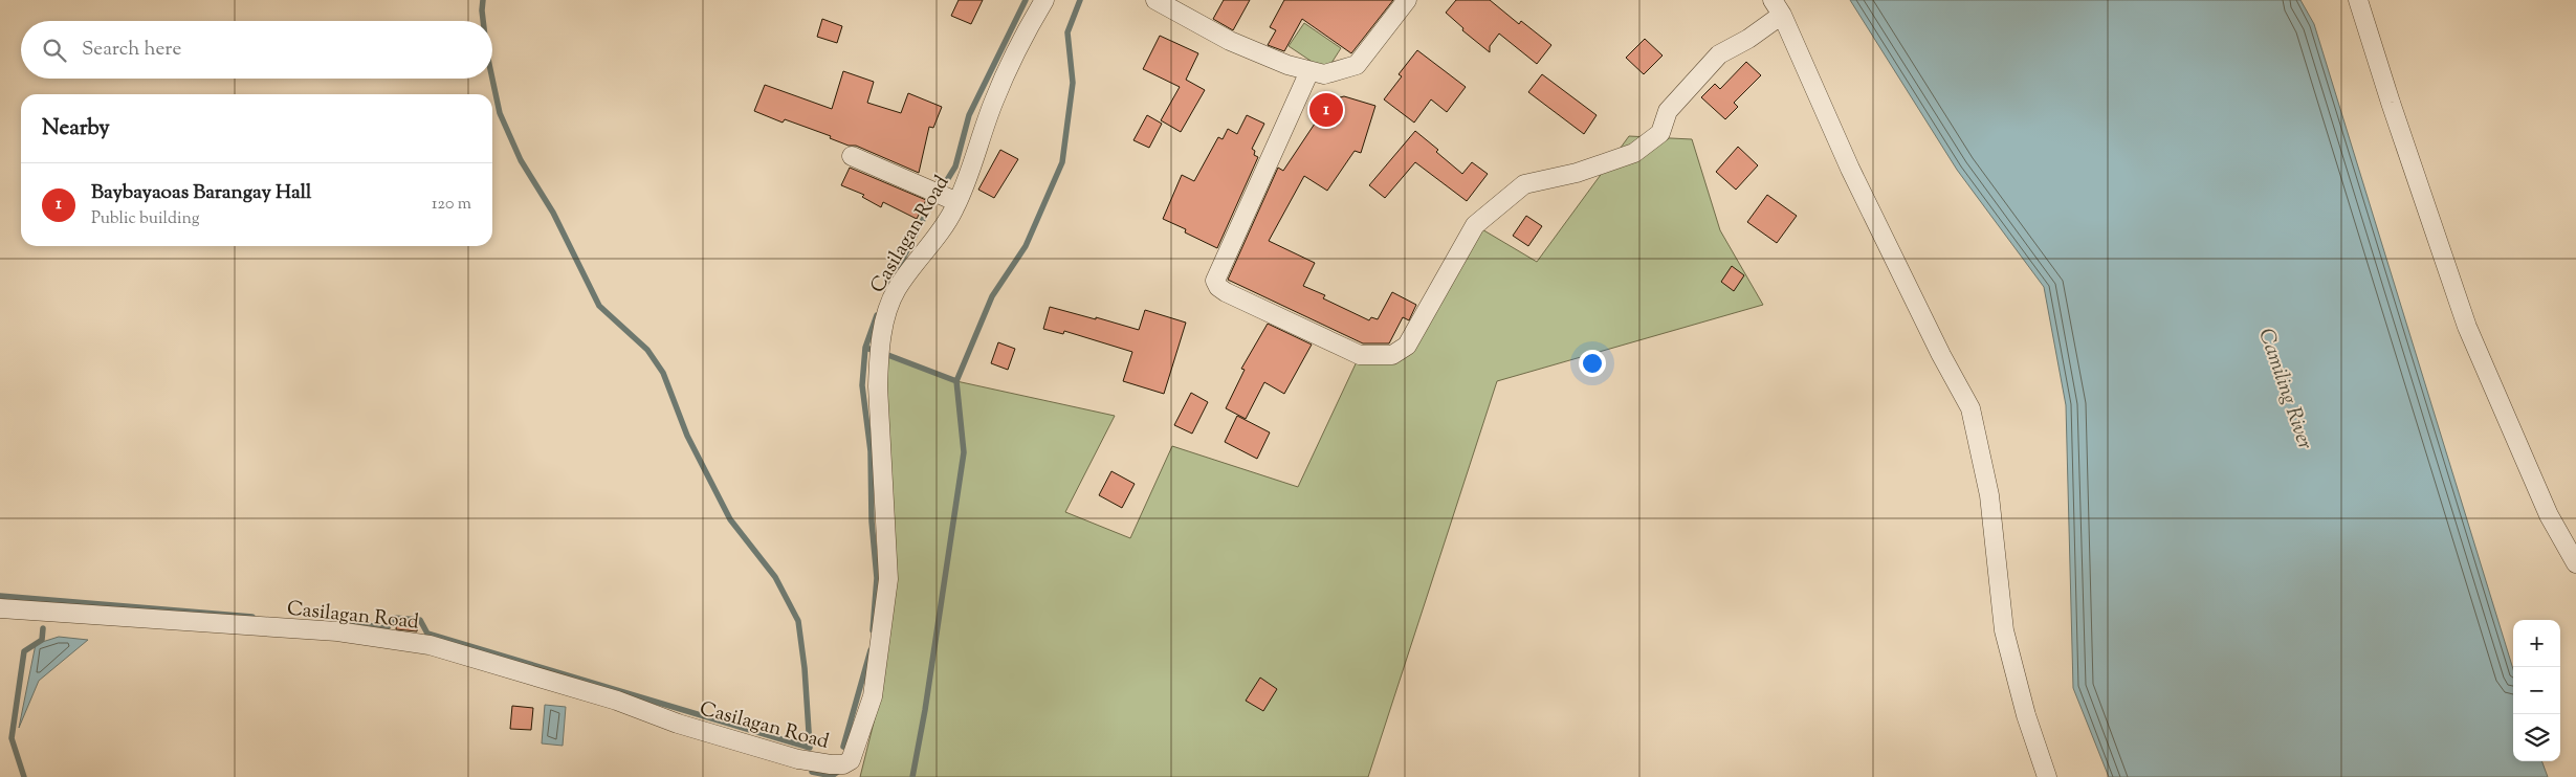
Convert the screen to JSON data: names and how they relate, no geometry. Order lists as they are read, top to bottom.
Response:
{
  "streets": {
    "street": ["Casilagan Road"]
  },
  "water": ["Camiling River"],
  "page": {
    "search": "Search here",
    "pins": "1",
    "heading": "Nearby",
    "list": [
      {
        "mark": "1",
        "name": "Baybayaoas Barangay Hall",
        "note": "Public building",
        "value": "120 m"
      }
    ],
    "map_buttons": ["+", "−"]
  }
}
